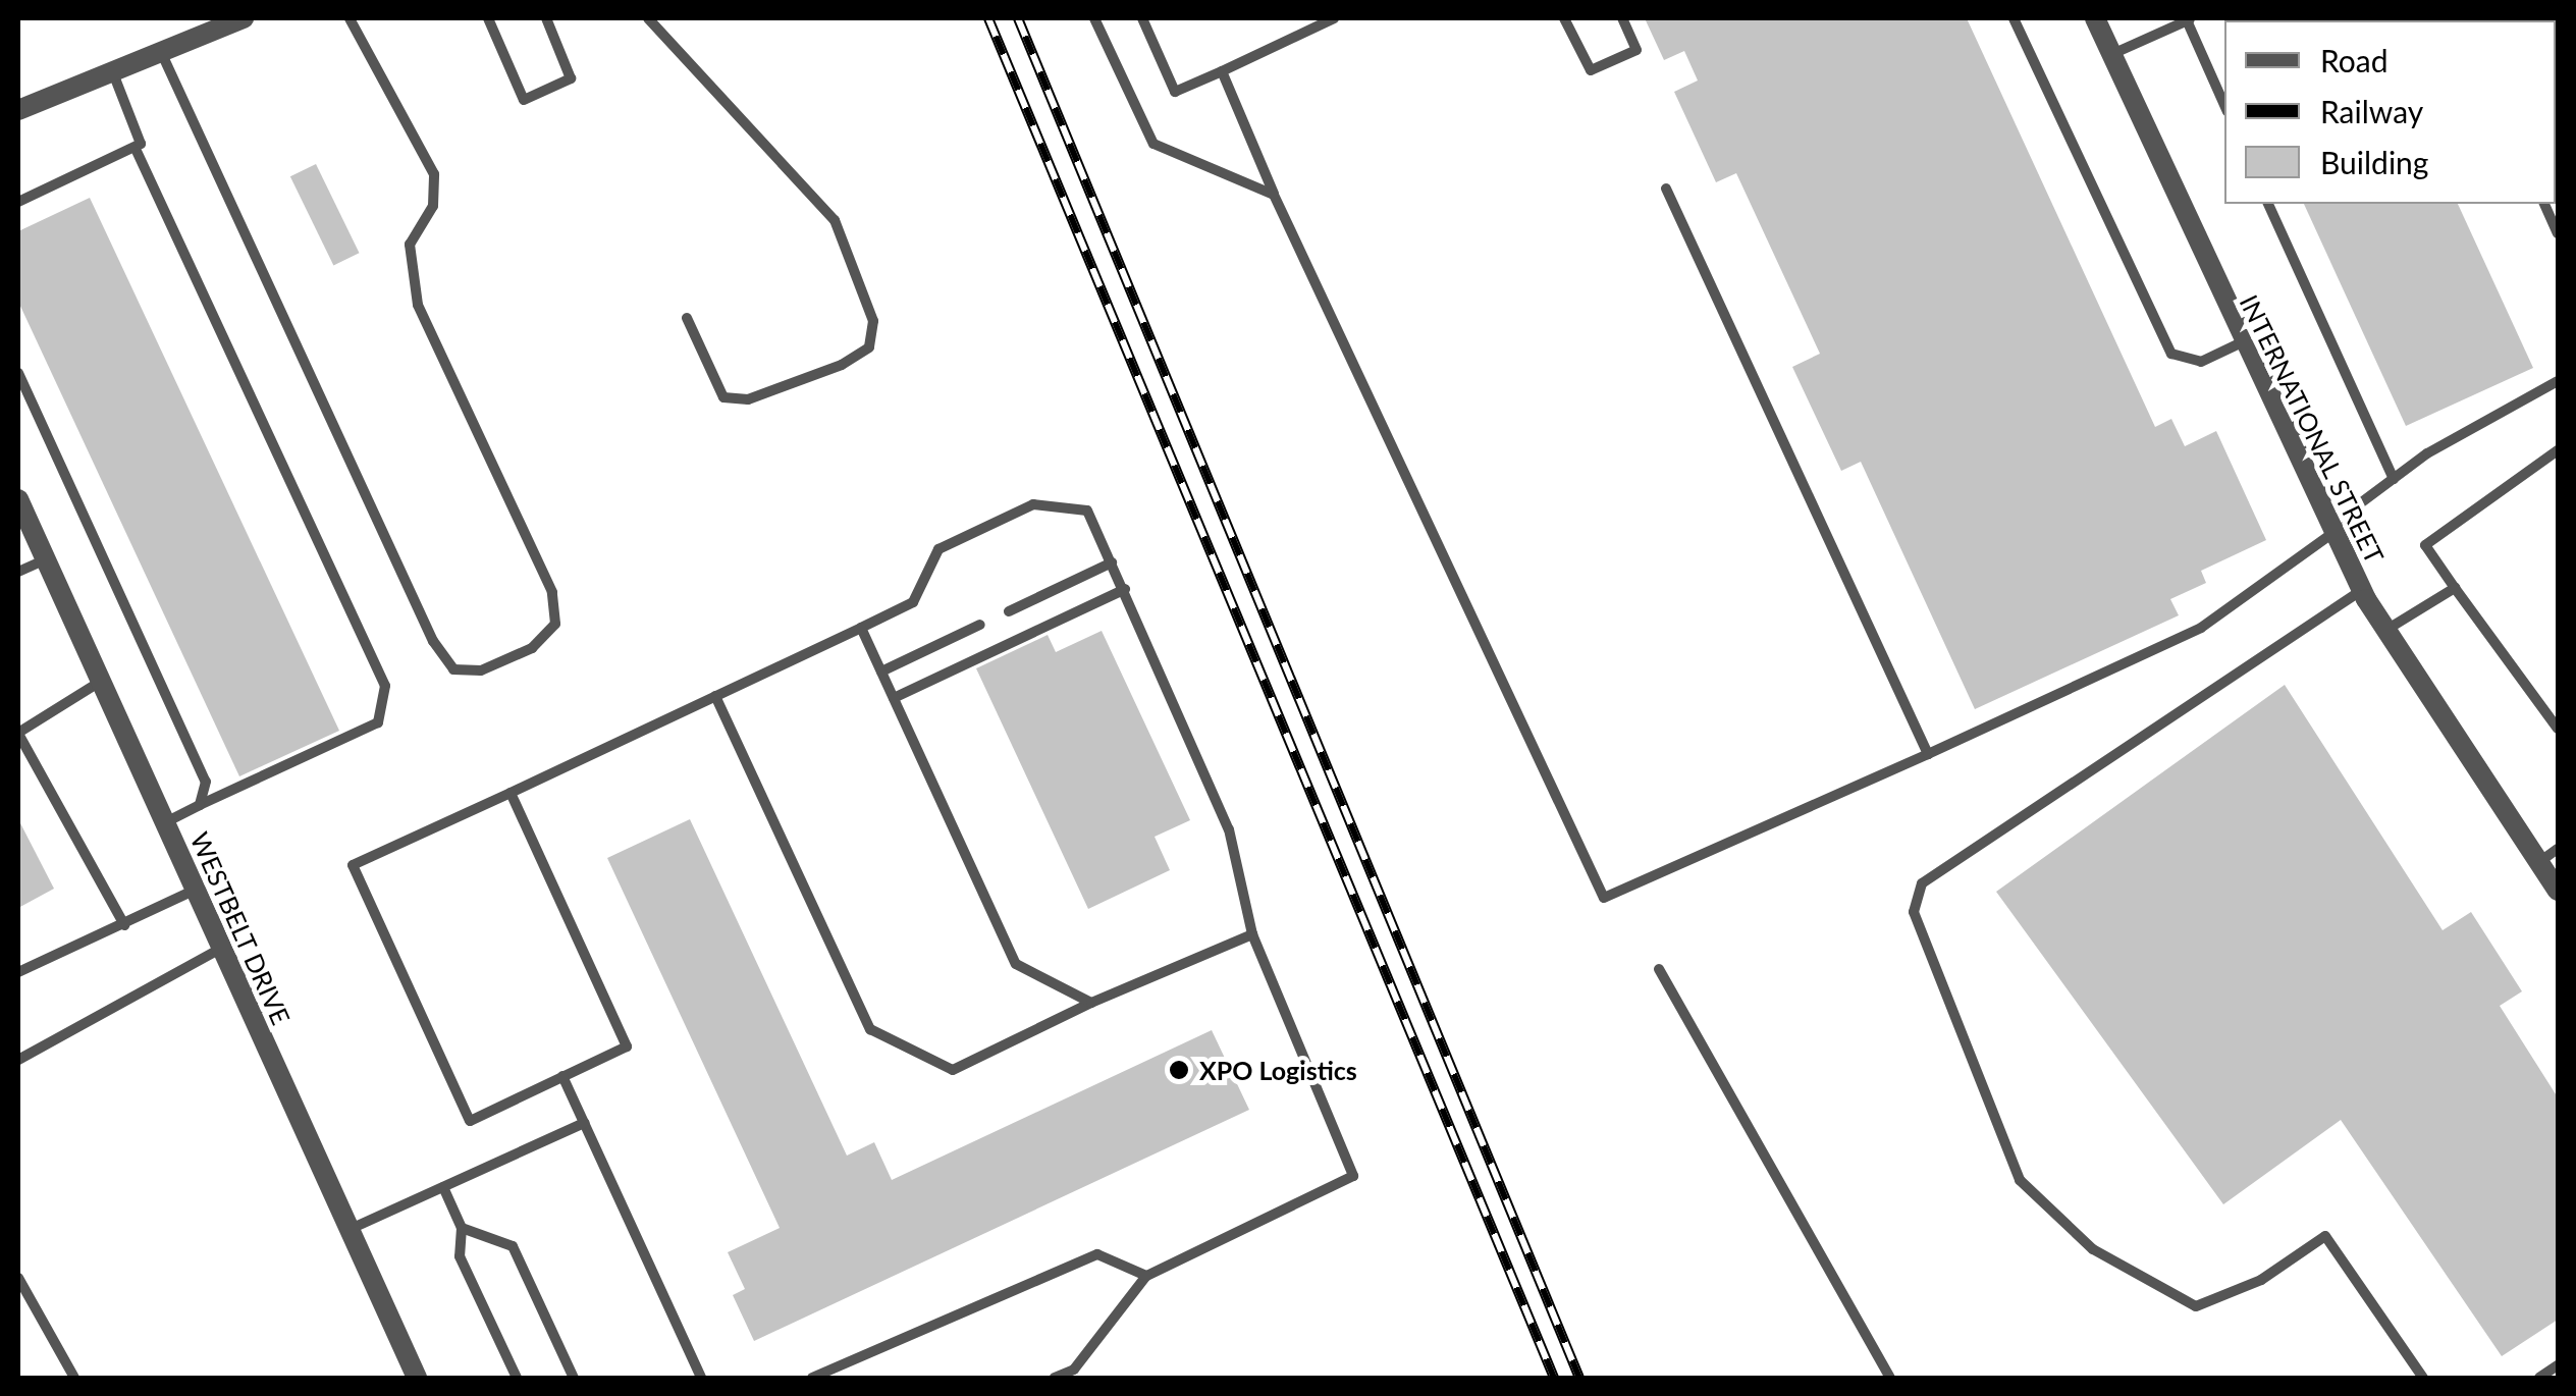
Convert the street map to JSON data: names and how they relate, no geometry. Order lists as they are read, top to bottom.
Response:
{
  "streets": {
    "street": ["INTERNATIONAL STREET", "WESTBELT DRIVE"]
  },
  "places": ["XPO Logistics"],
  "legend": ["Road", "Railway", "Building"]
}
